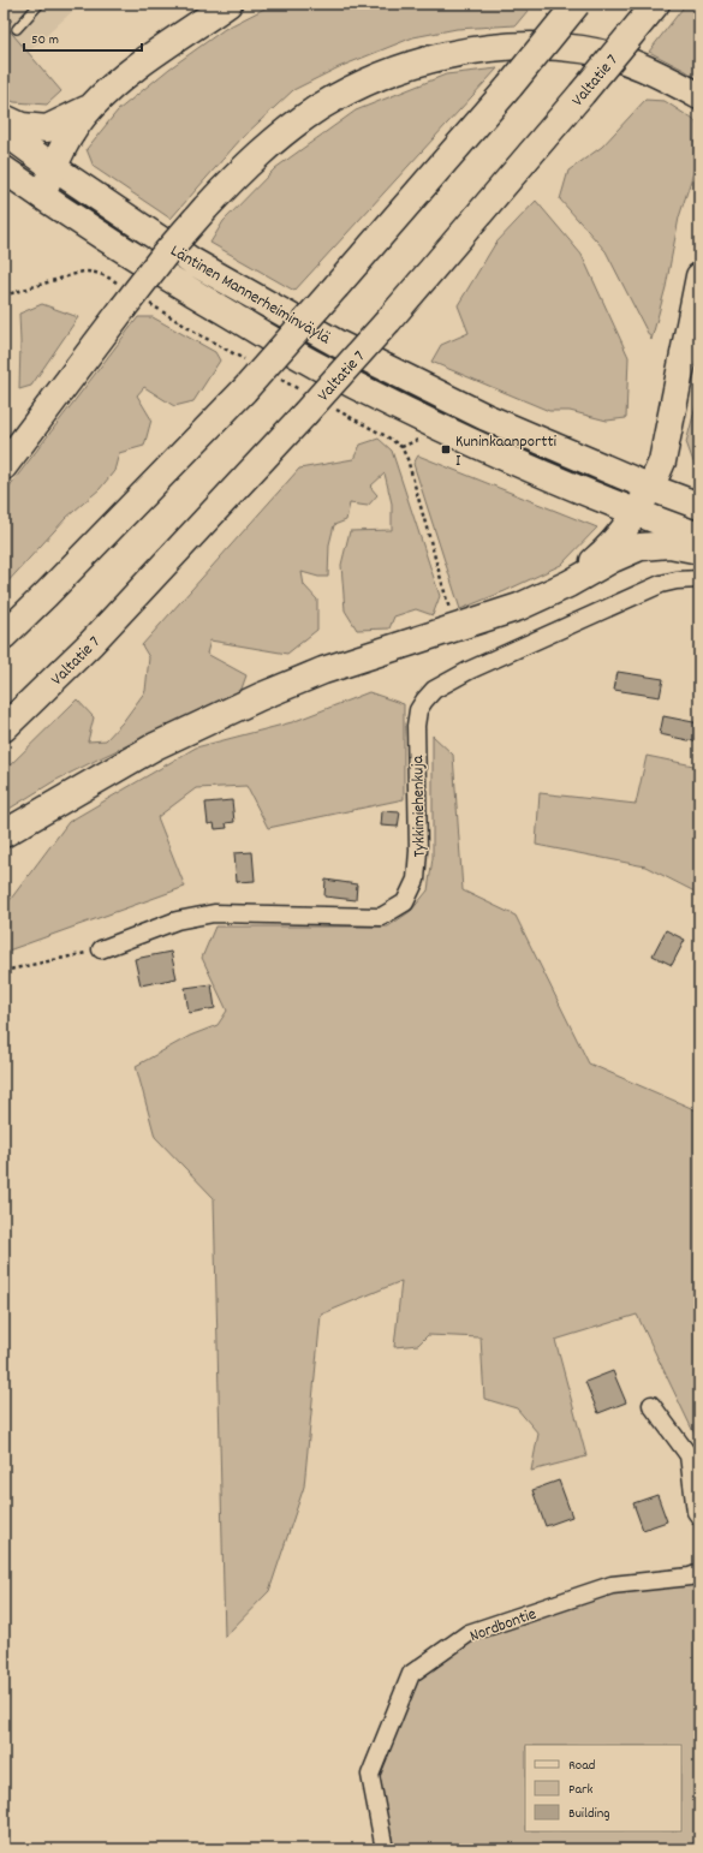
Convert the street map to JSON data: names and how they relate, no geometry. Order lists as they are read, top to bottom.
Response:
{
  "streets": {
    "main road": ["Valtatie 7", "Läntinen Mannerheiminväylä"],
    "street": ["Tykkimiehenkuja", "Nordbontie"]
  },
  "places": {
    "transit": ["Kuninkaanportti I"]
  },
  "legend": ["Road", "Park", "Building"],
  "scale_bar": "50 m"
}
